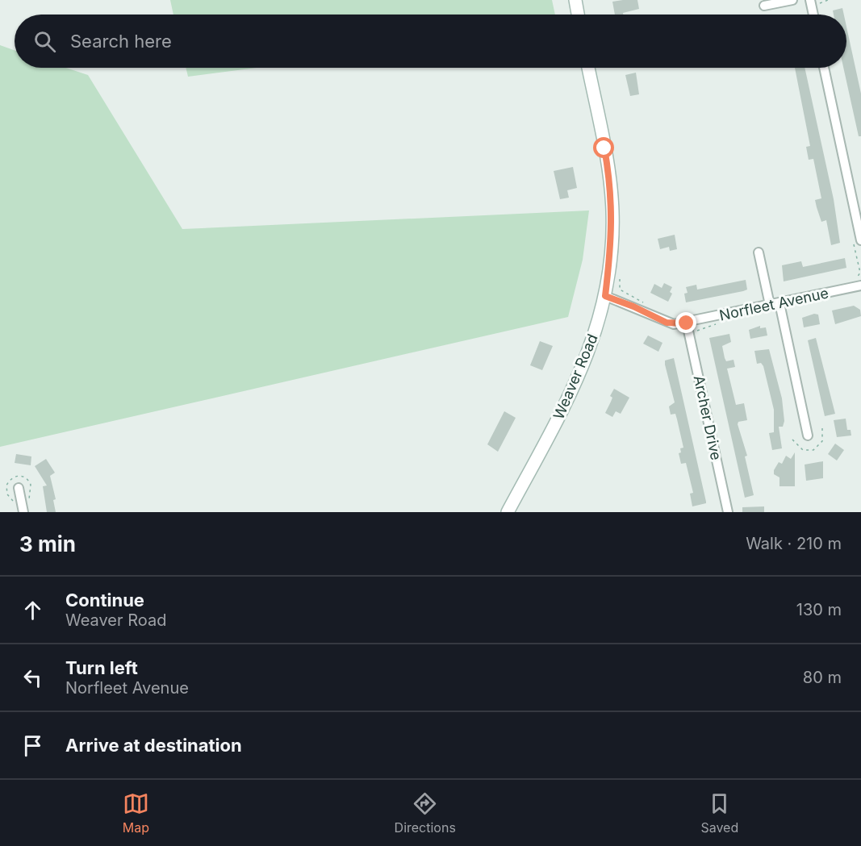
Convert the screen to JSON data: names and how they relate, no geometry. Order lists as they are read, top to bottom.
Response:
{
  "streets": {
    "main road": ["Weaver Road"],
    "street": ["Norfleet Avenue", "Archer Drive"]
  },
  "crossings": [
    ["Norfleet Avenue", "Weaver Road"],
    ["Norfleet Avenue", "Archer Drive"]
  ],
  "page": {
    "search": "Search here",
    "heading": ["3 min", "Walk · 210 m"],
    "list": [
      ["Continue", "Weaver Road", "130 m"],
      ["Turn left", "Norfleet Avenue", "80 m"],
      "Arrive at destination"
    ],
    "nav": ["Map", "Directions", "Saved"]
  }
}
